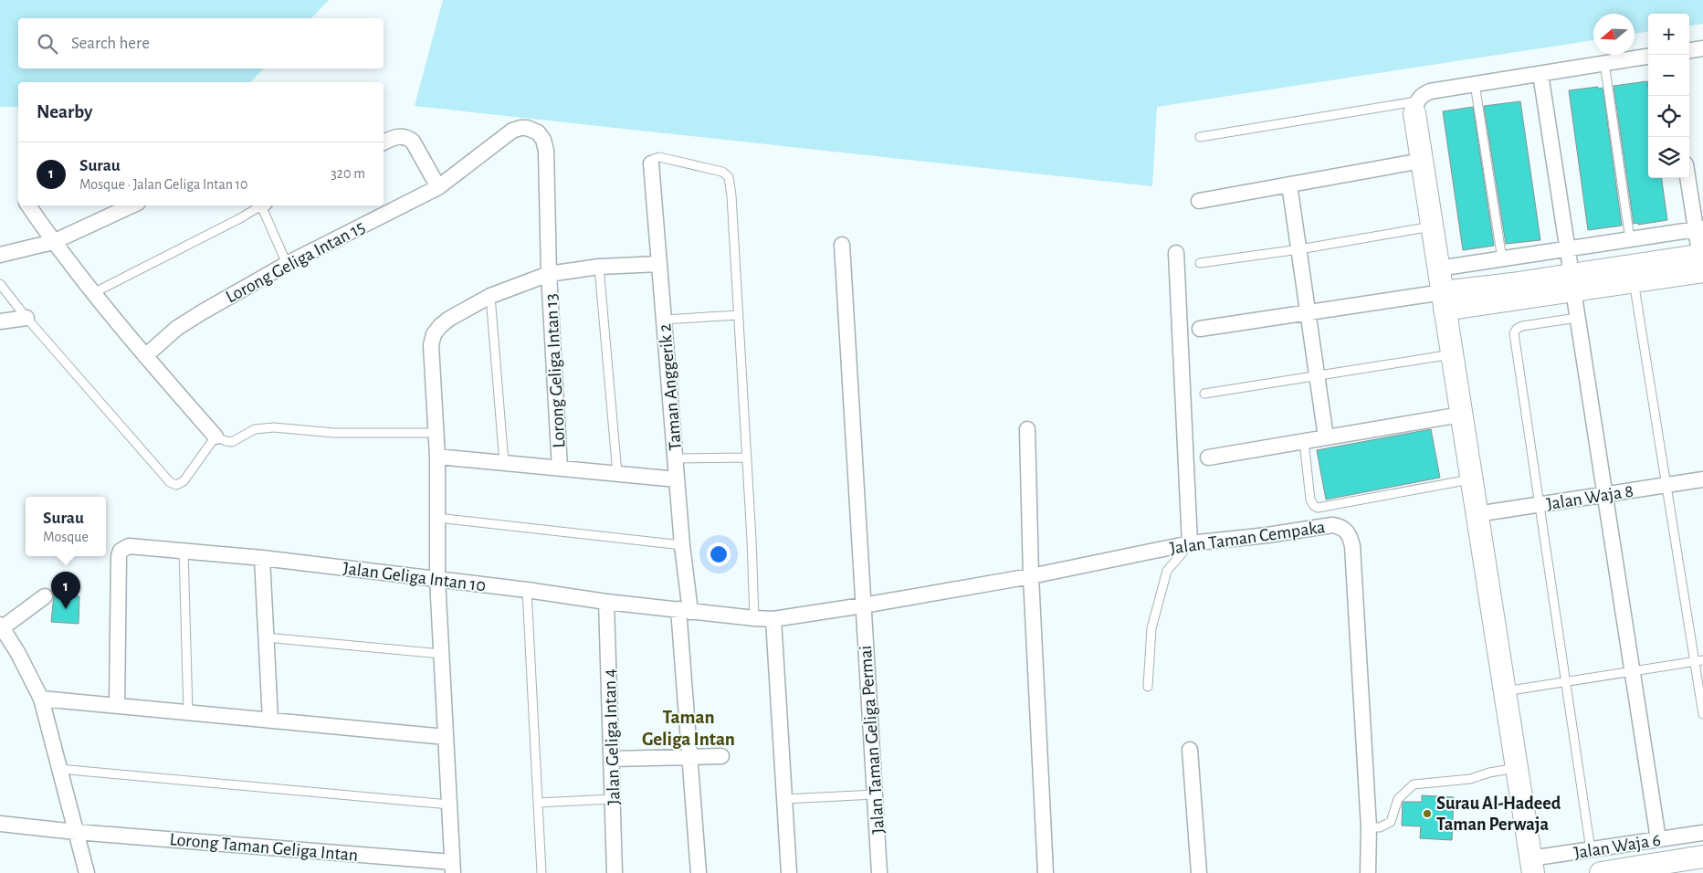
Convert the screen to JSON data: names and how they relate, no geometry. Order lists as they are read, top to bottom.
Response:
{
  "streets": {
    "street": [
      "Lorong Geliga Intan 15",
      "Lorong Geliga Intan 13",
      "Taman Anggerik 2",
      "Jalan Waja 8",
      "Jalan Taman Cempaka",
      "Jalan Geliga Intan 10",
      "Jalan Geliga Intan 4",
      "Jalan Taman Geliga Permai",
      "Jalan Waja 6",
      "Lorong Taman Geliga Intan"
    ]
  },
  "crossings": [
    ["Lorong Geliga Intan 15", "Lorong Geliga Intan 13"],
    ["Taman Anggerik 2", "Jalan Geliga Intan 10"],
    ["Jalan Taman Cempaka", "Jalan Geliga Intan 10"],
    ["Jalan Taman Cempaka", "Jalan Taman Geliga Permai"],
    ["Jalan Geliga Intan 10", "Jalan Geliga Intan 4"],
    ["Jalan Geliga Intan 10", "Jalan Taman Geliga Permai"]
  ],
  "districts": ["Taman Geliga Intan"],
  "places": ["Surau Al-Hadeed Taman Perwaja"],
  "north": "left",
  "page": {
    "map_buttons": ["+", "−"],
    "search": "Search here",
    "heading": "Nearby",
    "list": [
      {
        "mark": "1",
        "name": "Surau",
        "note": "Mosque · Jalan Geliga Intan 10",
        "value": "320 m"
      }
    ],
    "popup": ["Surau", "Mosque"],
    "pins": "1"
  }
}
